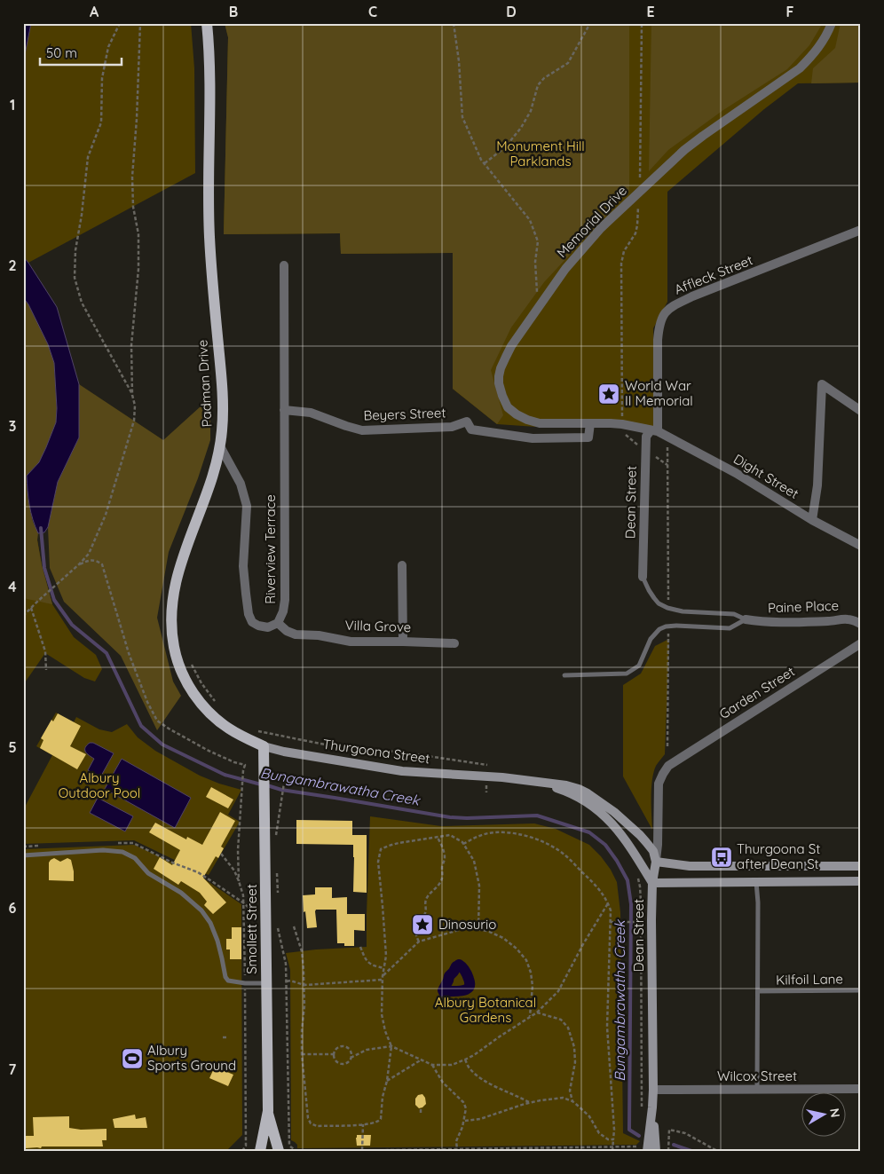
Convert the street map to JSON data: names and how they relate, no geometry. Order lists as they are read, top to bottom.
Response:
{
  "streets": {
    "main road": [
      "Padman Drive",
      "Dean Street",
      "Thurgoona Street",
      "Smollett Street"
    ],
    "street": [
      "Memorial Drive",
      "Affleck Street",
      "Beyers Street",
      "Dight Street",
      "Riverview Terrace",
      "Paine Place",
      "Villa Grove",
      "Garden Street",
      "Wilcox Street"
    ],
    "lane": ["Kilfoil Lane"]
  },
  "crossings": [
    ["Memorial Drive", "Affleck Street"],
    ["Memorial Drive", "Beyers Street"],
    ["Memorial Drive", "Dight Street"],
    ["Memorial Drive", "Dean Street"],
    ["Affleck Street", "Dight Street"],
    ["Affleck Street", "Dean Street"],
    ["Padman Drive", "Riverview Terrace"],
    ["Padman Drive", "Thurgoona Street"],
    ["Padman Drive", "Smollett Street"],
    ["Beyers Street", "Riverview Terrace"],
    ["Dight Street", "Dean Street"],
    ["Dean Street", "Paine Place"],
    ["Dean Street", "Garden Street"],
    ["Dean Street", "Thurgoona Street"],
    ["Dean Street", "Wilcox Street"],
    ["Riverview Terrace", "Villa Grove"],
    ["Thurgoona Street", "Smollett Street"]
  ],
  "water": ["Bungambrawatha Creek"],
  "parks": ["Monument Hill Parklands", "Albury Outdoor Pool", "Albury Botanical Gardens"],
  "places": {
    "place": ["World War II Memorial", "Dinosurio"],
    "bus stop": ["Thurgoona St after Dean St"],
    "sports": ["Albury Sports Ground"]
  },
  "scale_bar": "50 m",
  "north": "right",
  "grid": {
    "columns": [
      "A",
      "B",
      "C",
      "D",
      "E",
      "F"
    ],
    "rows": [
      "1",
      "2",
      "3",
      "4",
      "5",
      "6",
      "7"
    ]
  }
}
